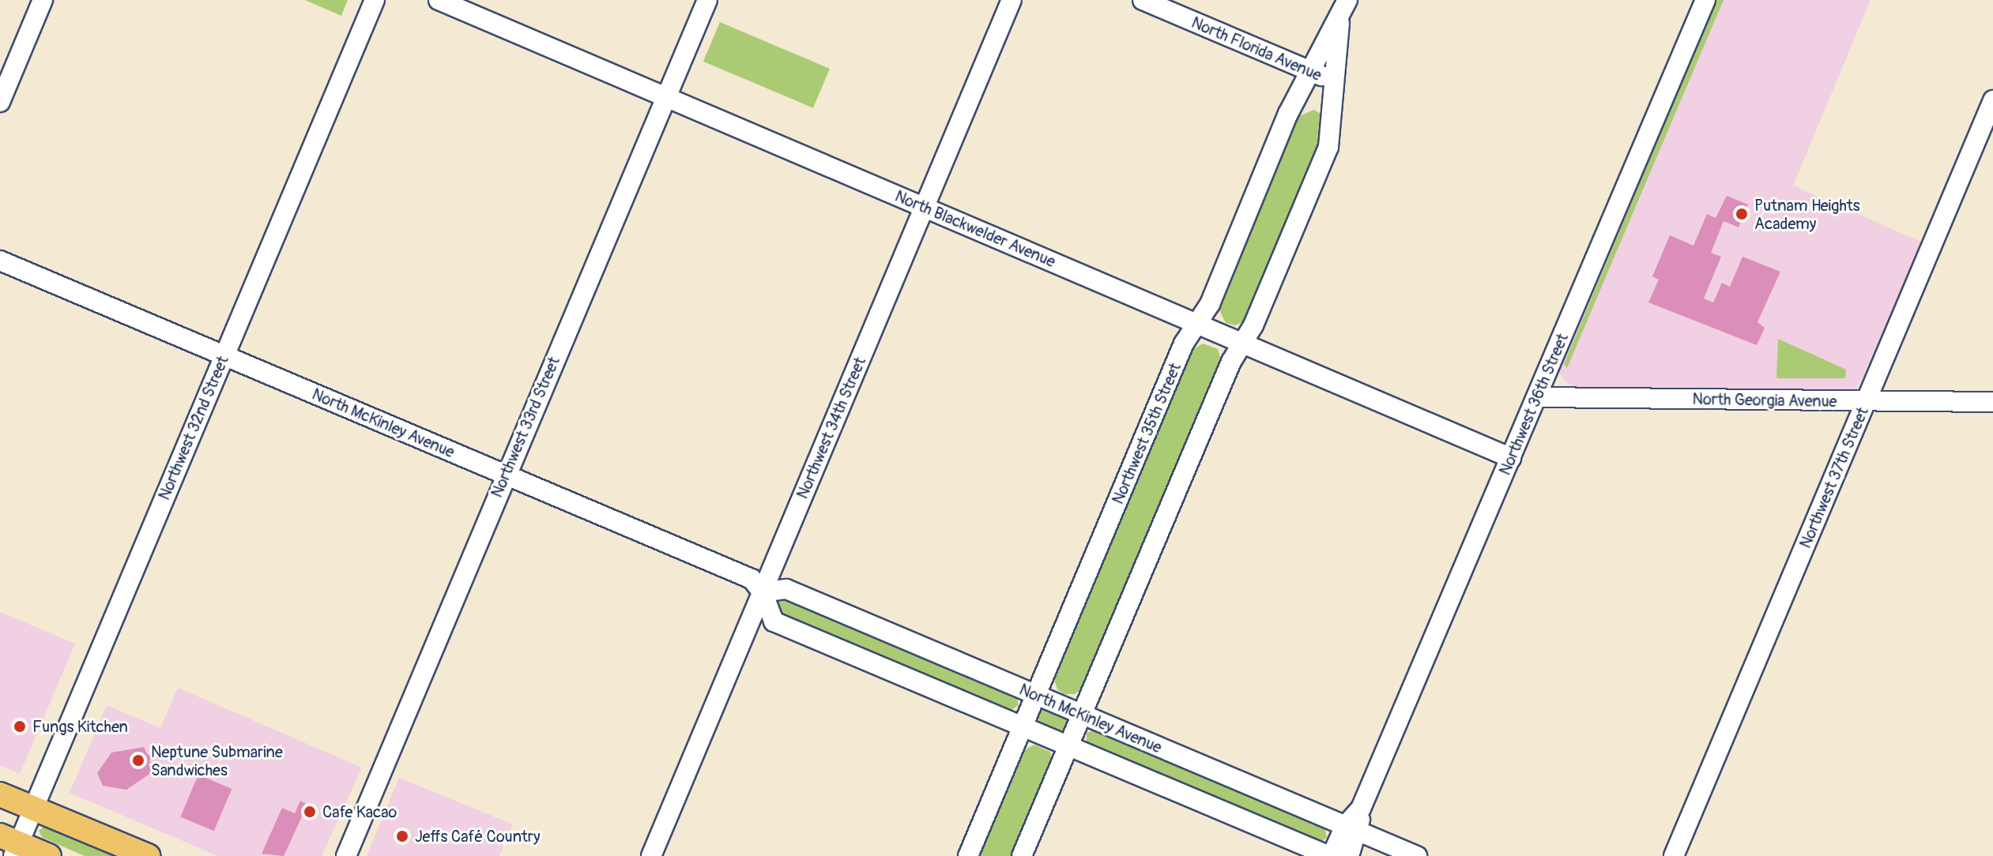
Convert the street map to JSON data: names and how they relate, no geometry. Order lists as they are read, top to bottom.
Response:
{
  "streets": {
    "street": [
      "North Florida Avenue",
      "North Blackwelder Avenue",
      "North Georgia Avenue",
      "Northwest 36th Street",
      "North McKinley Avenue",
      "Northwest 33rd Street",
      "Northwest 32nd Street",
      "Northwest 34th Street",
      "Northwest 35th Street",
      "Northwest 37th Street"
    ]
  },
  "crossings": [
    ["North Florida Avenue", "Northwest 35th Street"],
    ["North Blackwelder Avenue", "Northwest 36th Street"],
    ["North Blackwelder Avenue", "Northwest 33rd Street"],
    ["North Blackwelder Avenue", "Northwest 34th Street"],
    ["North Blackwelder Avenue", "Northwest 35th Street"],
    ["North Georgia Avenue", "Northwest 36th Street"],
    ["North Georgia Avenue", "Northwest 37th Street"],
    ["Northwest 36th Street", "North McKinley Avenue"],
    ["North McKinley Avenue", "Northwest 33rd Street"],
    ["North McKinley Avenue", "Northwest 32nd Street"],
    ["North McKinley Avenue", "Northwest 34th Street"],
    ["North McKinley Avenue", "Northwest 35th Street"]
  ],
  "places": [
    "Putnam Heights Academy",
    "Fungs Kitchen",
    "Neptune Submarine Sandwiches",
    "Cafe Kacao",
    "Jeffs Café Country"
  ]
}
